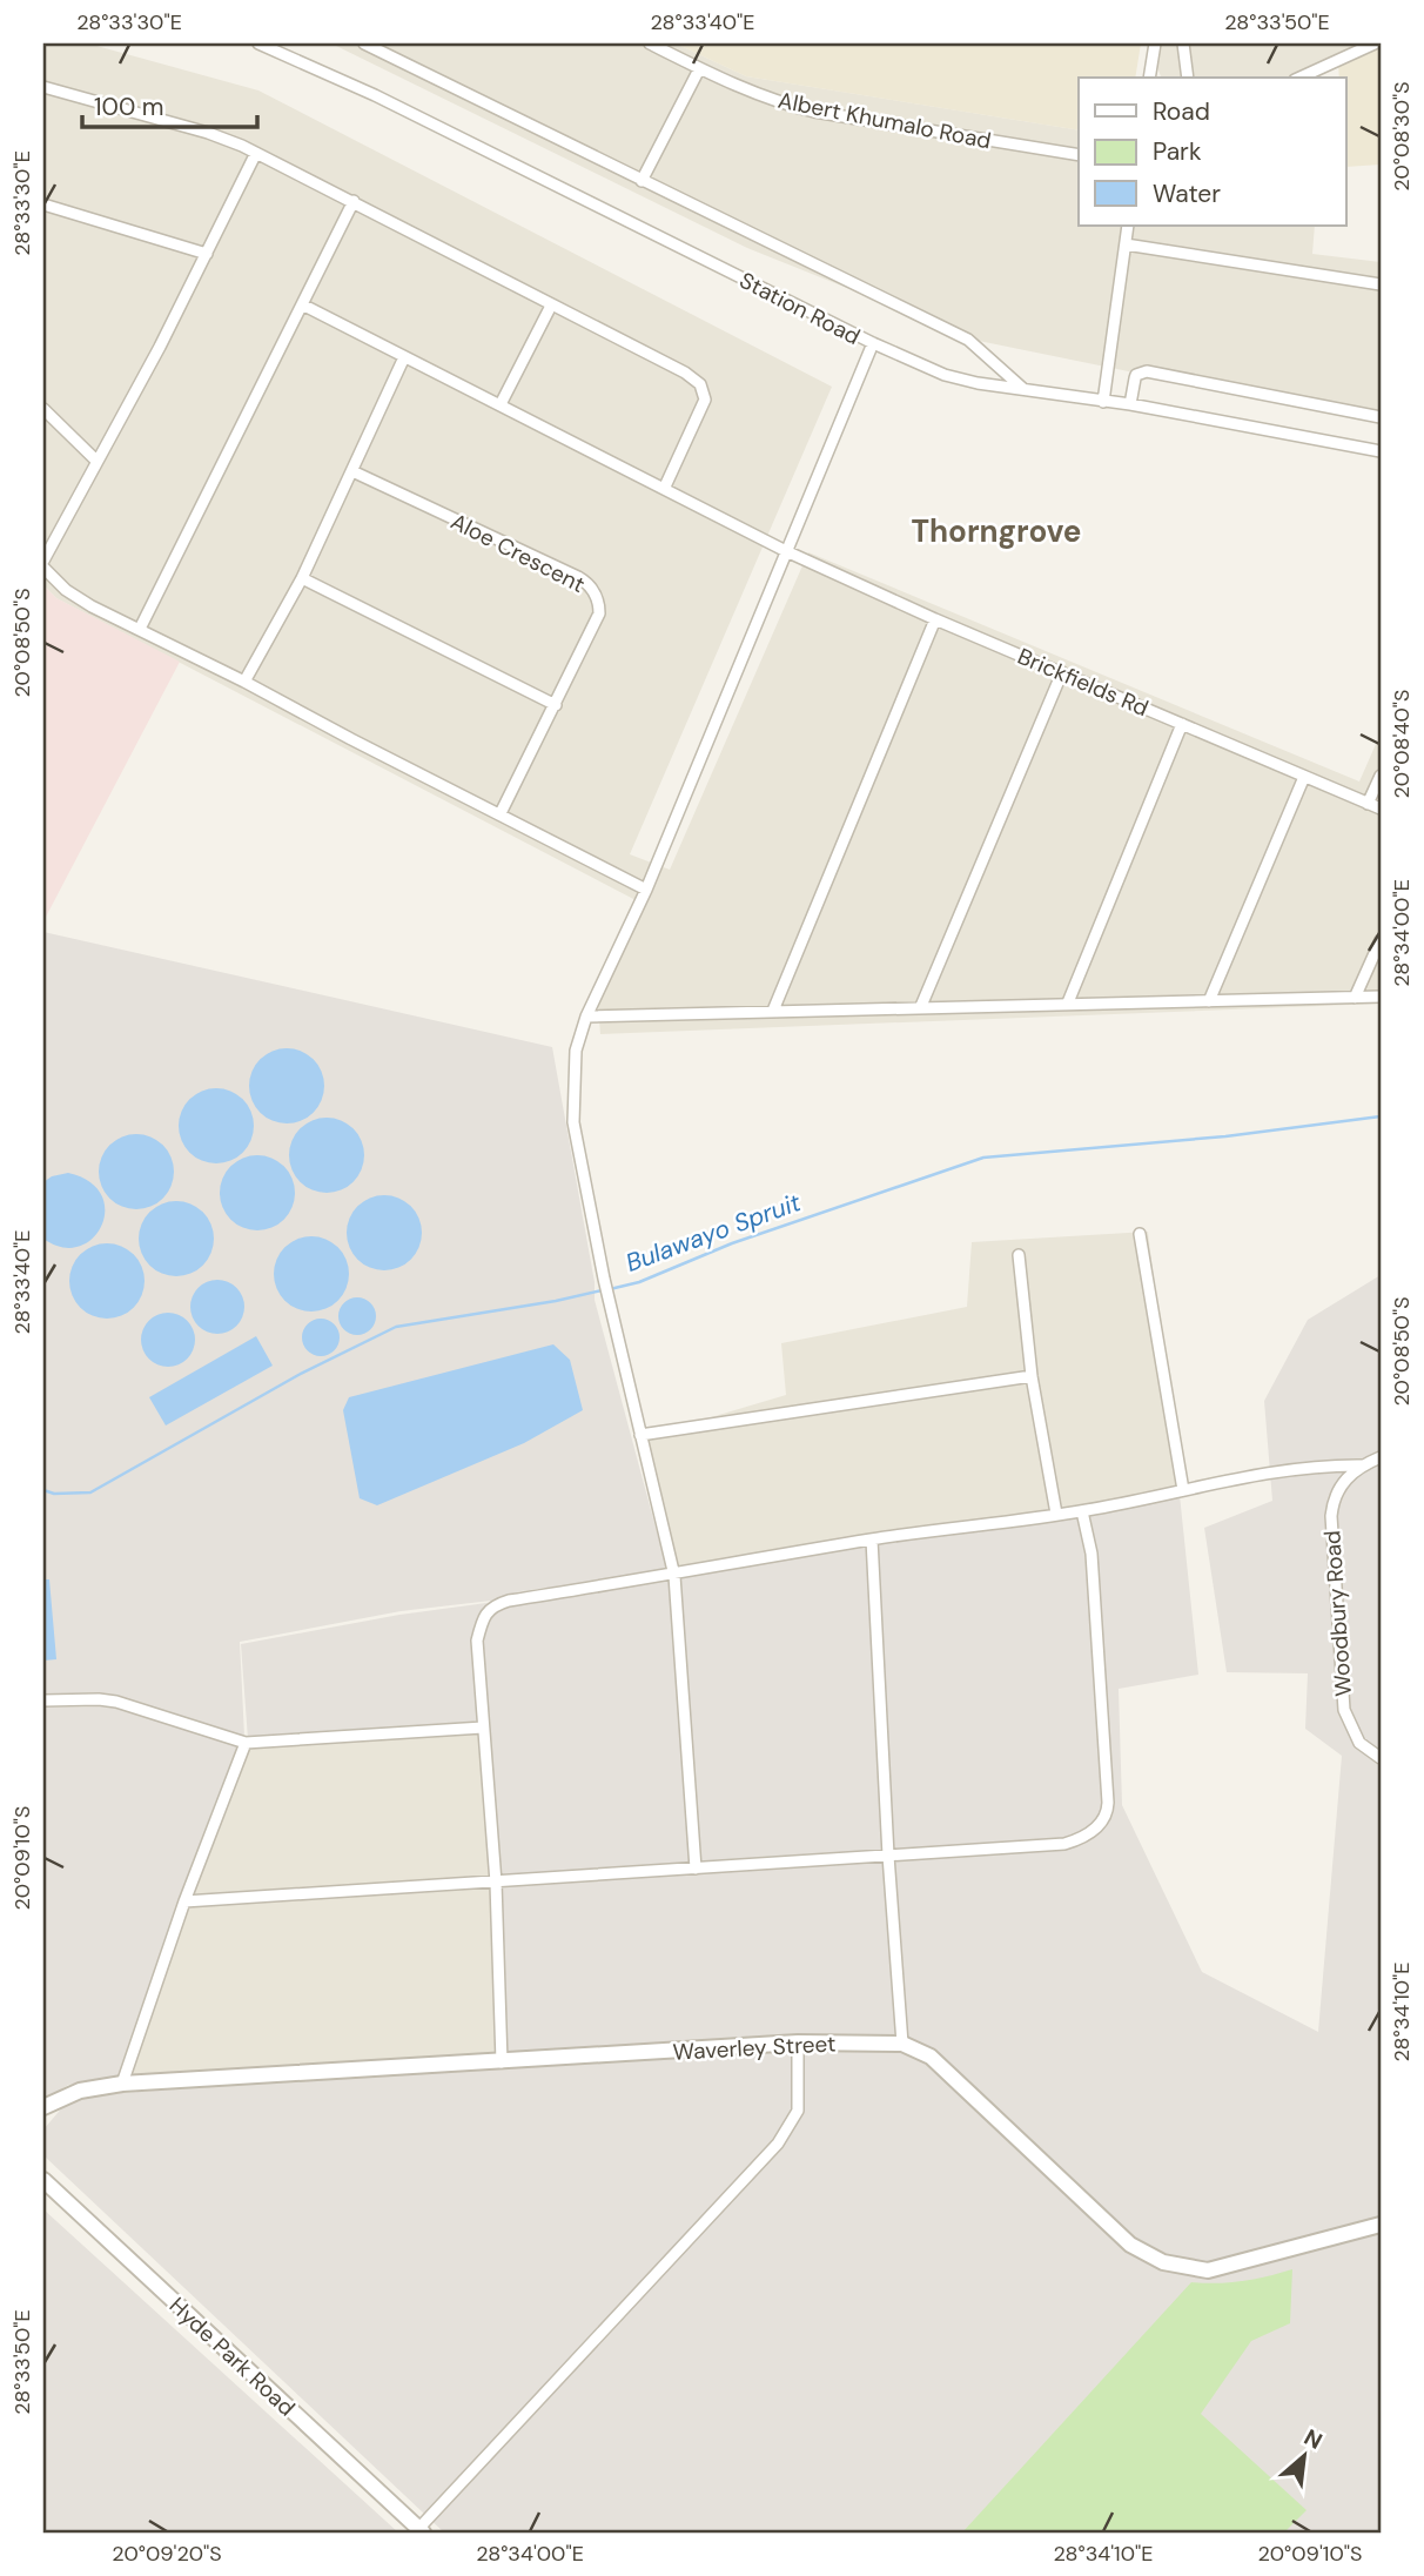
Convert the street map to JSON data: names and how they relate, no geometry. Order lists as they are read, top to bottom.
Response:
{
  "streets": {
    "street": [
      "Albert Khumalo Road",
      "Station Road",
      "Aloe Crescent",
      "Brickfields Rd",
      "Woodbury Road",
      "Waverley Street",
      "Hyde Park Road"
    ]
  },
  "districts": ["Thorngrove"],
  "water": ["Bulawayo Spruit"],
  "legend": ["Road", "Park", "Water"],
  "scale_bar": "100 m",
  "north": "top right",
  "coordinates": [
    "28°33'30\"E",
    "28°33'40\"E",
    "28°33'50\"E",
    "20°08'30\"S",
    "20°08'50\"S",
    "20°08'40\"S",
    "28°34'00\"E",
    "20°09'10\"S",
    "28°34'10\"E",
    "20°09'20\"S"
  ]
}
